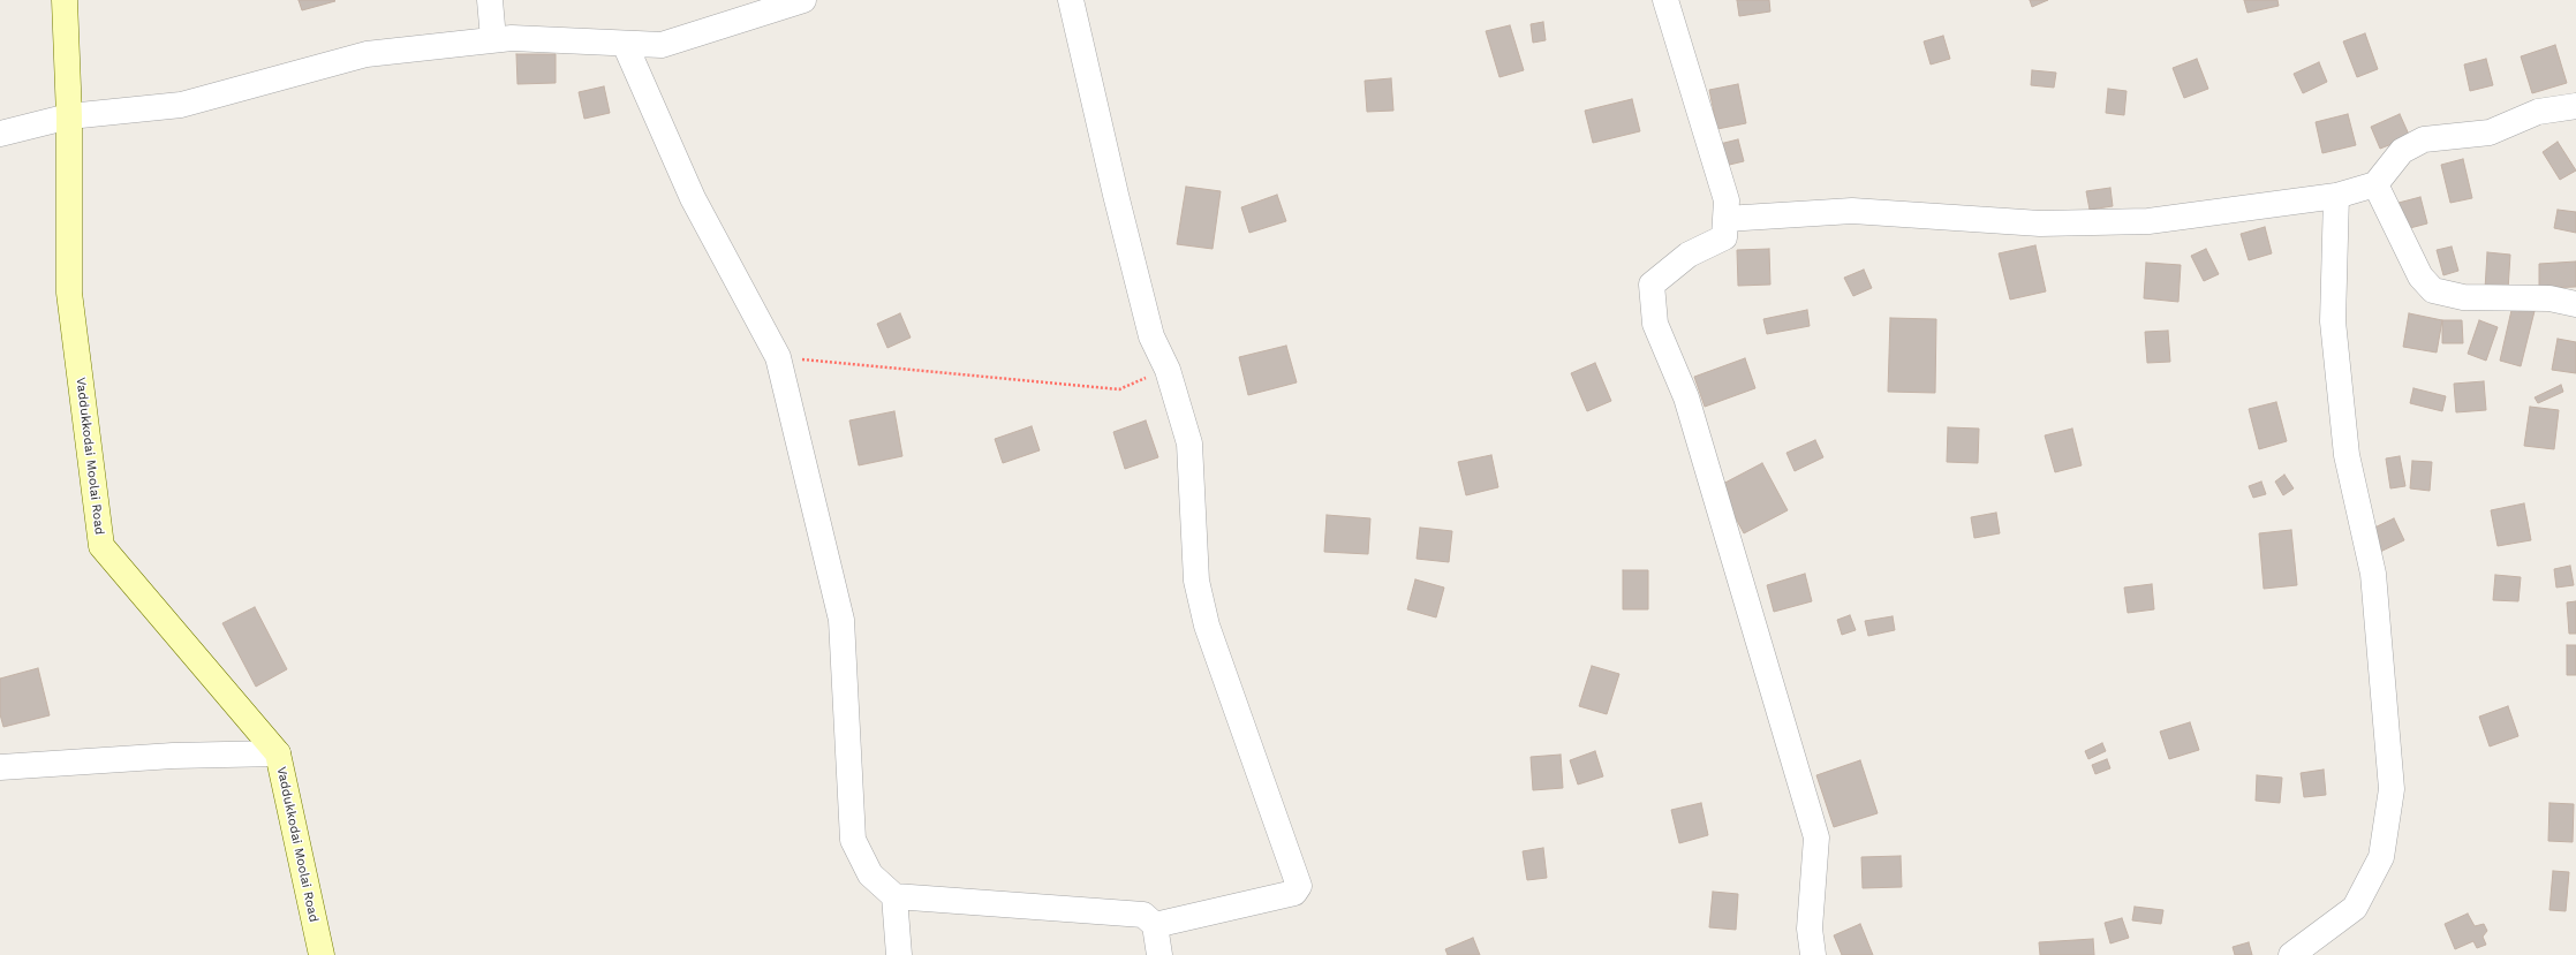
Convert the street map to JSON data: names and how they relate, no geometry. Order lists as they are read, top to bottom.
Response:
{
  "streets": {
    "street": ["Vaddukkodai Moolai Road"]
  }
}
